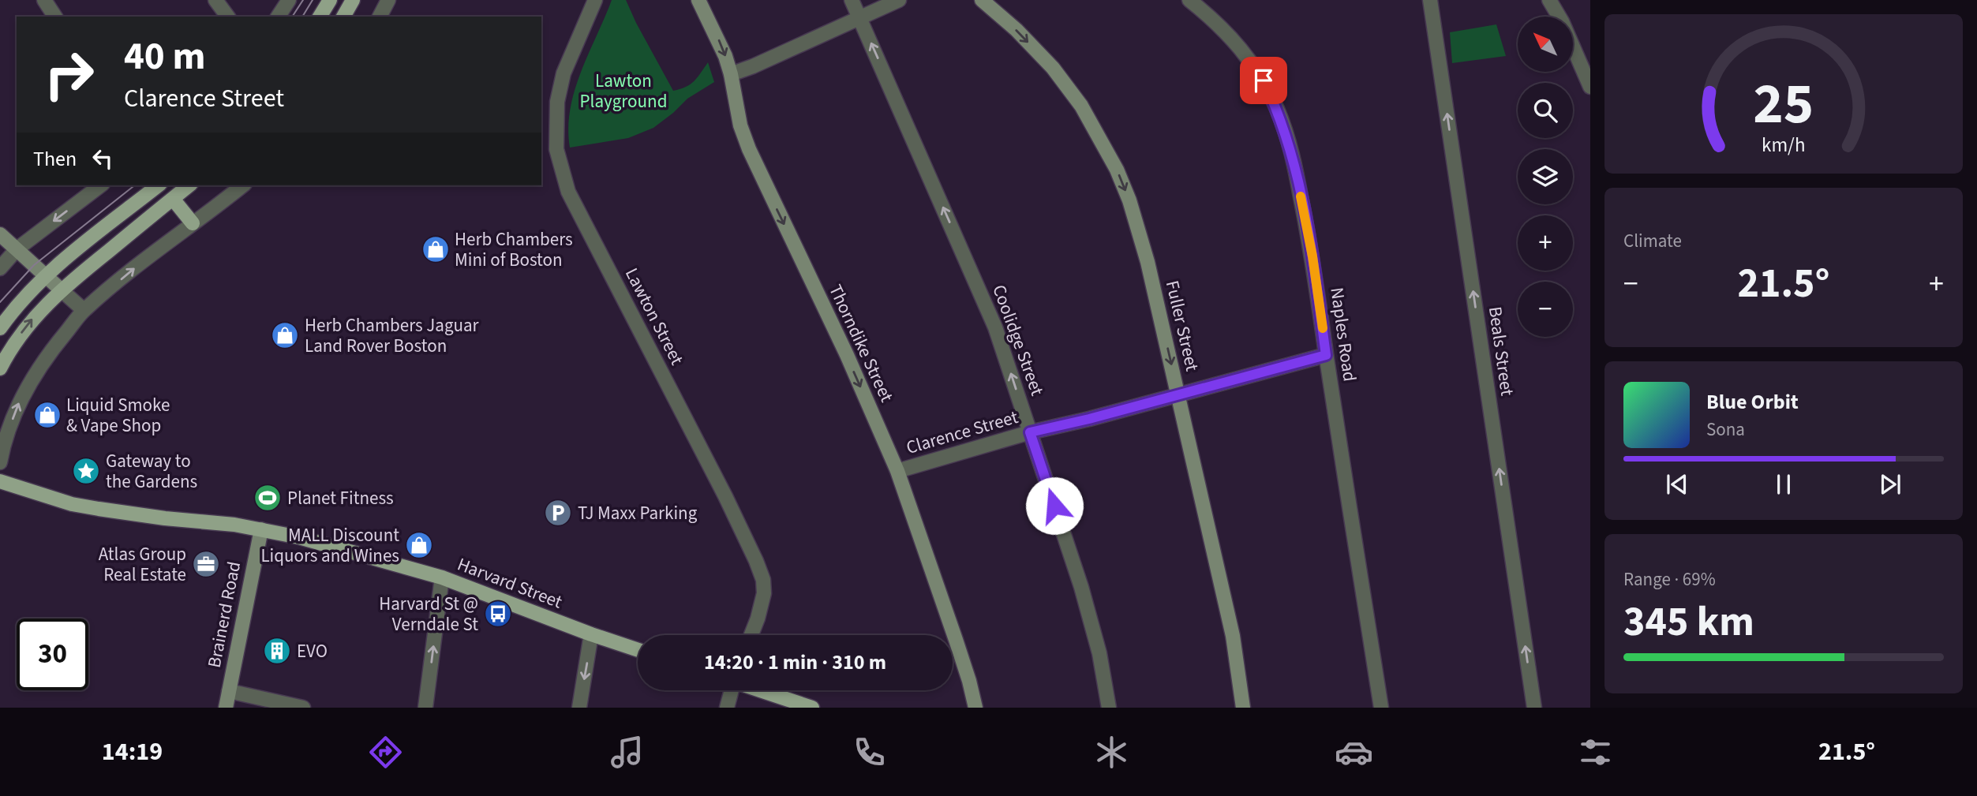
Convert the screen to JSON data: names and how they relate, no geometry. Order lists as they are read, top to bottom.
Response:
{
  "streets": {
    "main road": ["Harvard Street"],
    "street": [
      "Lawton Street",
      "Fuller Street",
      "Naples Road",
      "Coolidge Street",
      "Thorndike Street",
      "Beals Street",
      "Clarence Street",
      "Brainerd Road"
    ]
  },
  "crossings": [
    ["Fuller Street", "Clarence Street"],
    ["Naples Road", "Clarence Street"],
    ["Coolidge Street", "Clarence Street"],
    ["Thorndike Street", "Clarence Street"],
    ["Harvard Street", "Brainerd Road"]
  ],
  "one_way": [
    "Fuller Street",
    "Coolidge Street",
    "Thorndike Street",
    "Beals Street"
  ],
  "parks": ["Lawton Playground"],
  "places": {
    "shop": [
      "Herb Chambers Mini of Boston",
      "Herb Chambers Jaguar Land Rover Boston",
      "Liquid Smoke & Vape Shop",
      "MALL Discount Liquors and Wines"
    ],
    "place": ["Gateway to the Gardens"],
    "sports": ["Planet Fitness"],
    "parking": ["TJ Maxx Parking"],
    "office": ["Atlas Group Real Estate"],
    "bus stop": ["Harvard St @ Verndale St"],
    "building": ["EVO"]
  },
  "north": "top left",
  "page": {
    "map_buttons": ["+", "−"],
    "turn": ["40 m", "Clarence Street"],
    "then": "Then",
    "tile": [
      "Climate",
      ["Range · 69%", "345 km"]
    ],
    "heat": ["−", "21.5°", "+"],
    "song": ["Blue Orbit", "Sona"],
    "limit": "30",
    "trip": "14:20 · 1 min · 310 m",
    "tabs": ["14:19", "21.5°"],
    "gauge": ["25", "km/h"]
  }
}
